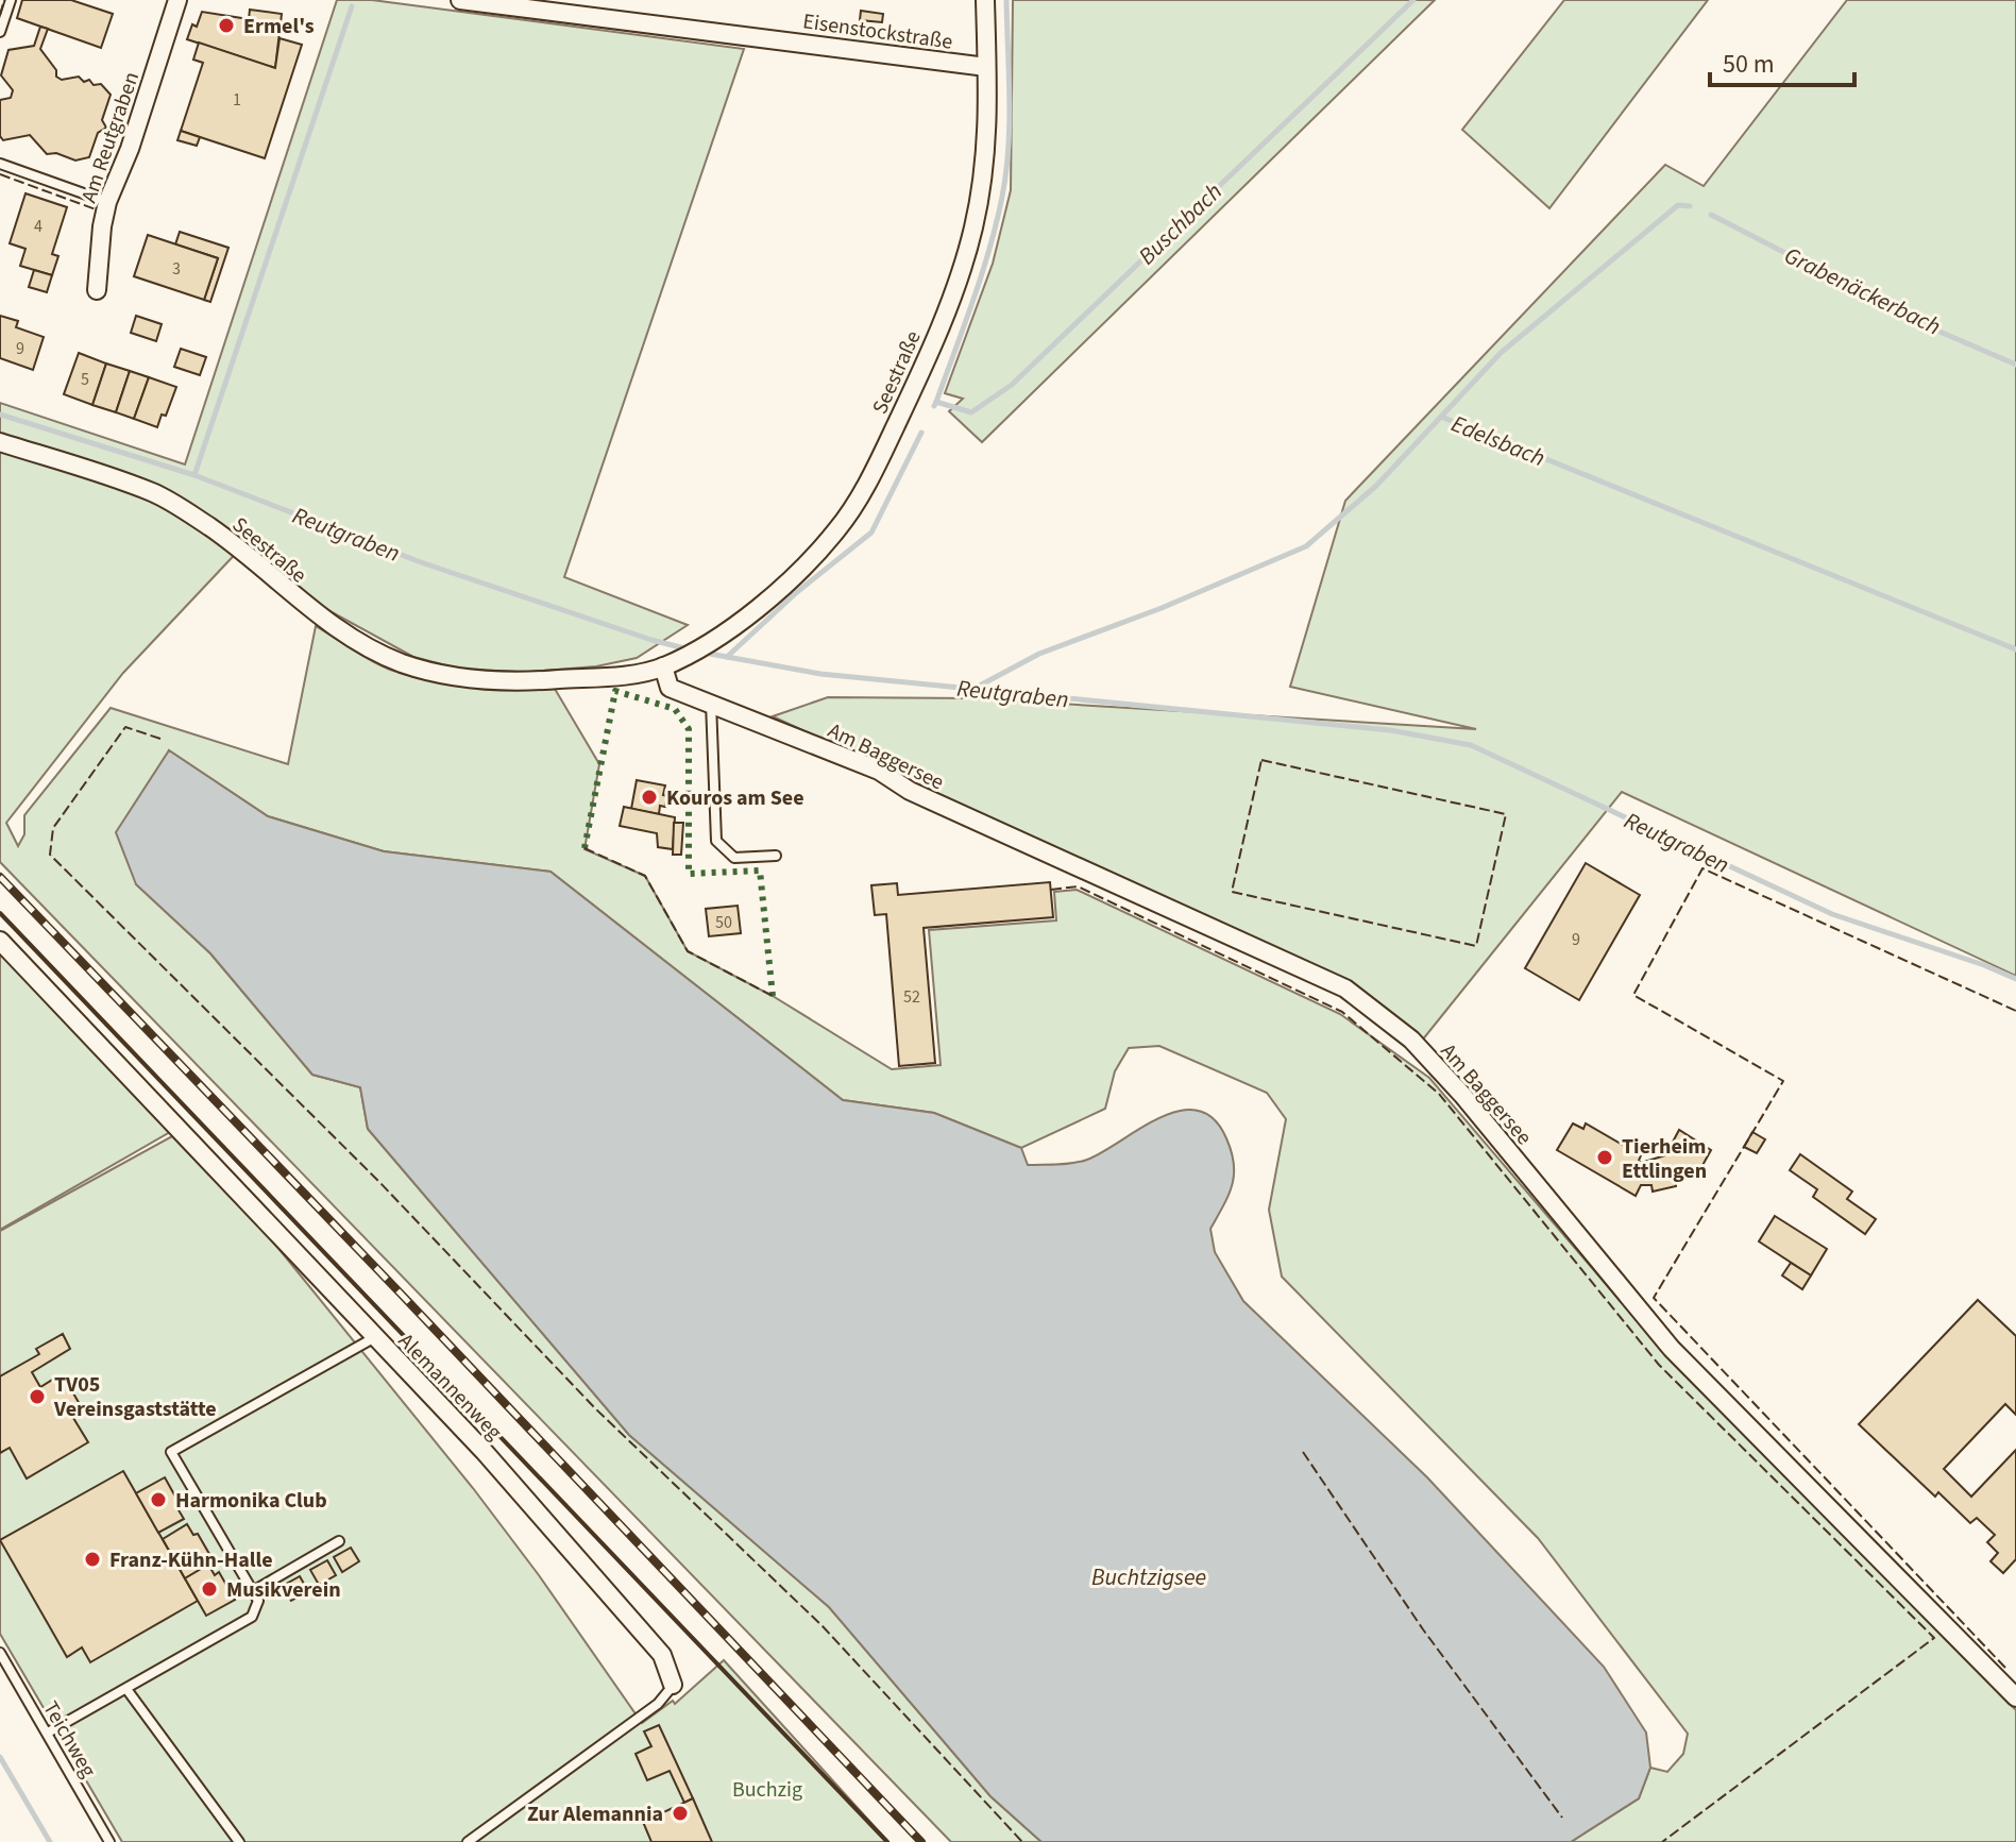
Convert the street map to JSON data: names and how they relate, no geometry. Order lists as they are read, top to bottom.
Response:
{
  "streets": {
    "street": [
      "Eisenstockstraße",
      "Am Reutgraben",
      "Seestraße",
      "Am Baggersee",
      "Alemannenweg"
    ],
    "lane": ["Teichweg"]
  },
  "crossings": [
    ["Eisenstockstraße", "Seestraße"]
  ],
  "water": [
    "Buschbach",
    "Grabenäckerbach",
    "Edelsbach",
    "Reutgraben",
    "Buchtzigsee"
  ],
  "parks": ["Buchzig"],
  "places": [
    "Ermel's",
    "Kouros am See",
    "Tierheim Ettlingen",
    "TV05 Vereinsgaststätte",
    "Harmonika Club",
    "Franz-Kühn-Halle",
    "Musikverein",
    "Zur Alemannia"
  ],
  "house_numbers": [
    "1",
    "4",
    "3",
    "9",
    "5",
    "50",
    "9",
    "52"
  ],
  "scale_bar": "50 m"
}
